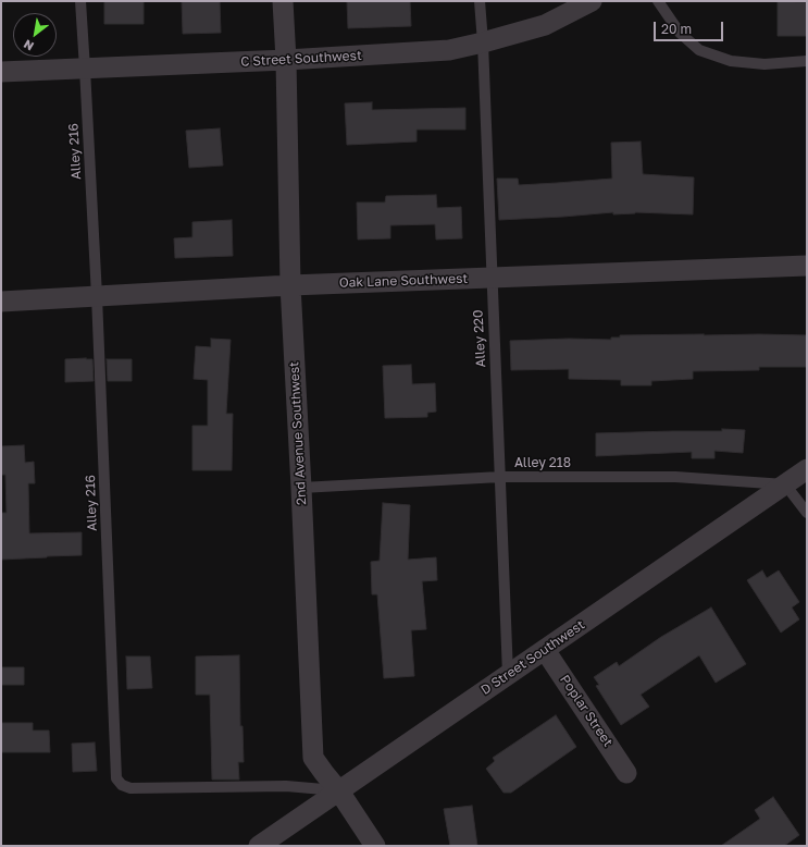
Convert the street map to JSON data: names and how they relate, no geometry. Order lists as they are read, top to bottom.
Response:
{
  "streets": {
    "street": [
      "C Street Southwest",
      "Oak Lane Southwest",
      "2nd Avenue Southwest",
      "D Street Southwest",
      "Poplar Street"
    ],
    "lane": ["Alley 216", "Alley 220", "Alley 218"]
  },
  "crossings": [
    ["C Street Southwest", "Alley 216"],
    ["C Street Southwest", "Alley 220"],
    ["C Street Southwest", "2nd Avenue Southwest"],
    ["Alley 216", "Oak Lane Southwest"],
    ["Alley 216", "2nd Avenue Southwest"],
    ["Alley 216", "D Street Southwest"],
    ["Oak Lane Southwest", "Alley 220"],
    ["Oak Lane Southwest", "2nd Avenue Southwest"],
    ["Alley 220", "Alley 218"],
    ["Alley 220", "D Street Southwest"],
    ["2nd Avenue Southwest", "Alley 218"],
    ["2nd Avenue Southwest", "D Street Southwest"],
    ["Alley 218", "D Street Southwest"],
    ["D Street Southwest", "Poplar Street"]
  ],
  "scale_bar": "20 m",
  "north": "bottom left"
}
